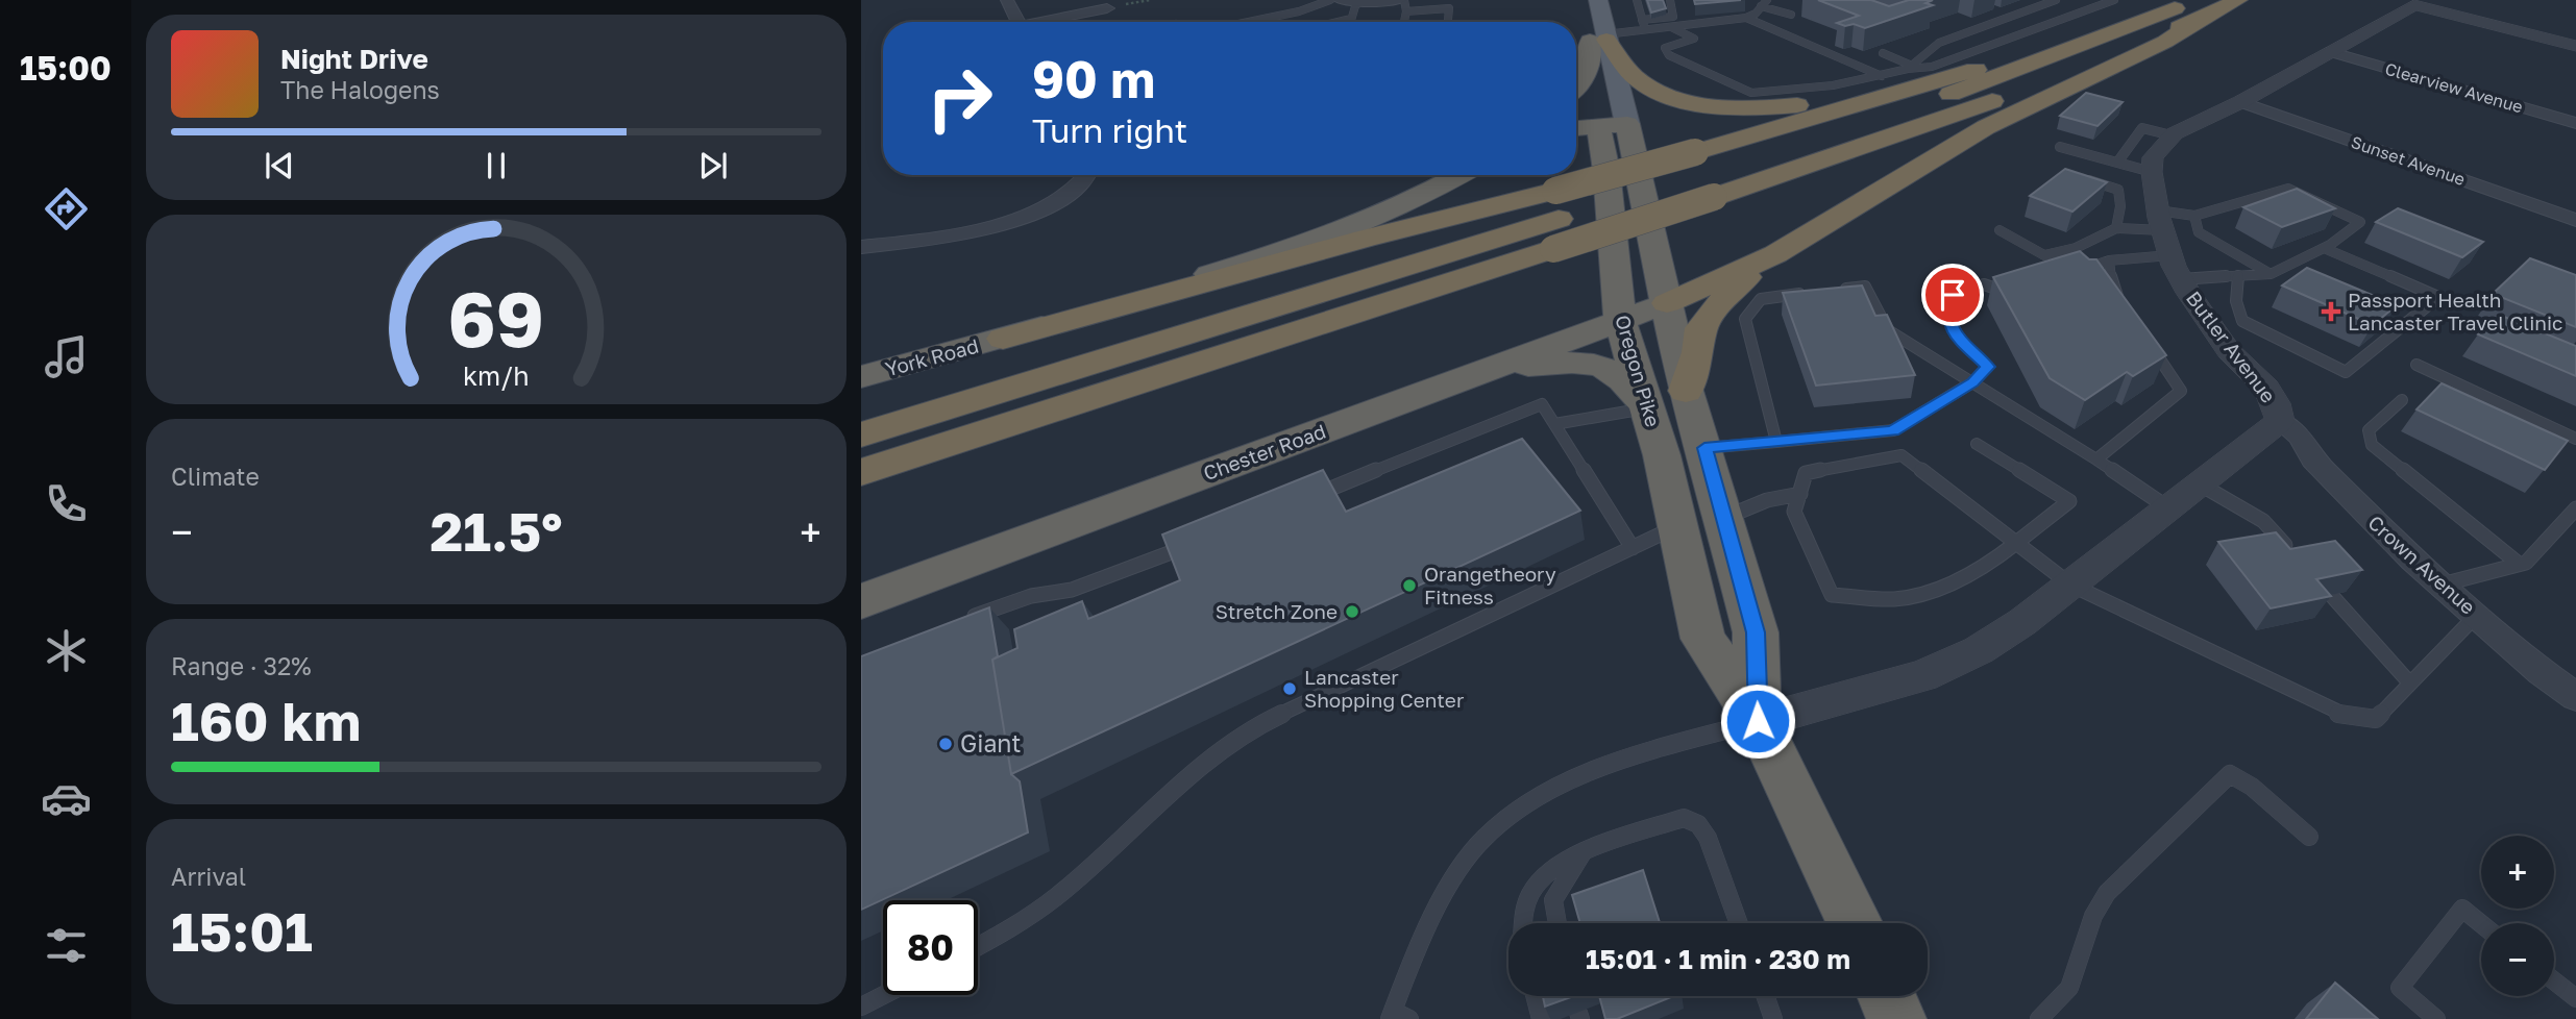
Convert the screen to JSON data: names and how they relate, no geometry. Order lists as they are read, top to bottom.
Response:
{
  "streets": {
    "highway": ["York Road", "Oregon Pike", "Chester Road"],
    "street": [
      "Clearview Avenue",
      "Sunset Avenue",
      "Butler Avenue",
      "Crown Avenue"
    ]
  },
  "crossings": [
    ["Butler Avenue", "Oregon Pike"],
    ["Butler Avenue", "Crown Avenue"],
    ["Oregon Pike", "Chester Road"]
  ],
  "places": {
    "health": ["Passport Health Lancaster Travel Clinic"],
    "other": [
      "Orangetheory Fitness",
      "Stretch Zone",
      "Lancaster Shopping Center",
      "Giant"
    ]
  },
  "page": {
    "tabs": "15:00",
    "turn": ["90 m", "Turn right"],
    "song": ["Night Drive", "The Halogens"],
    "tile": [
      "Climate",
      ["Range · 32%", "160 km"],
      ["Arrival", "15:01"]
    ],
    "heat": ["−", "21.5°", "+"],
    "map_buttons": ["+", "−"],
    "limit": "80",
    "trip": "15:01 · 1 min · 230 m",
    "gauge": ["69", "km/h"]
  }
}
